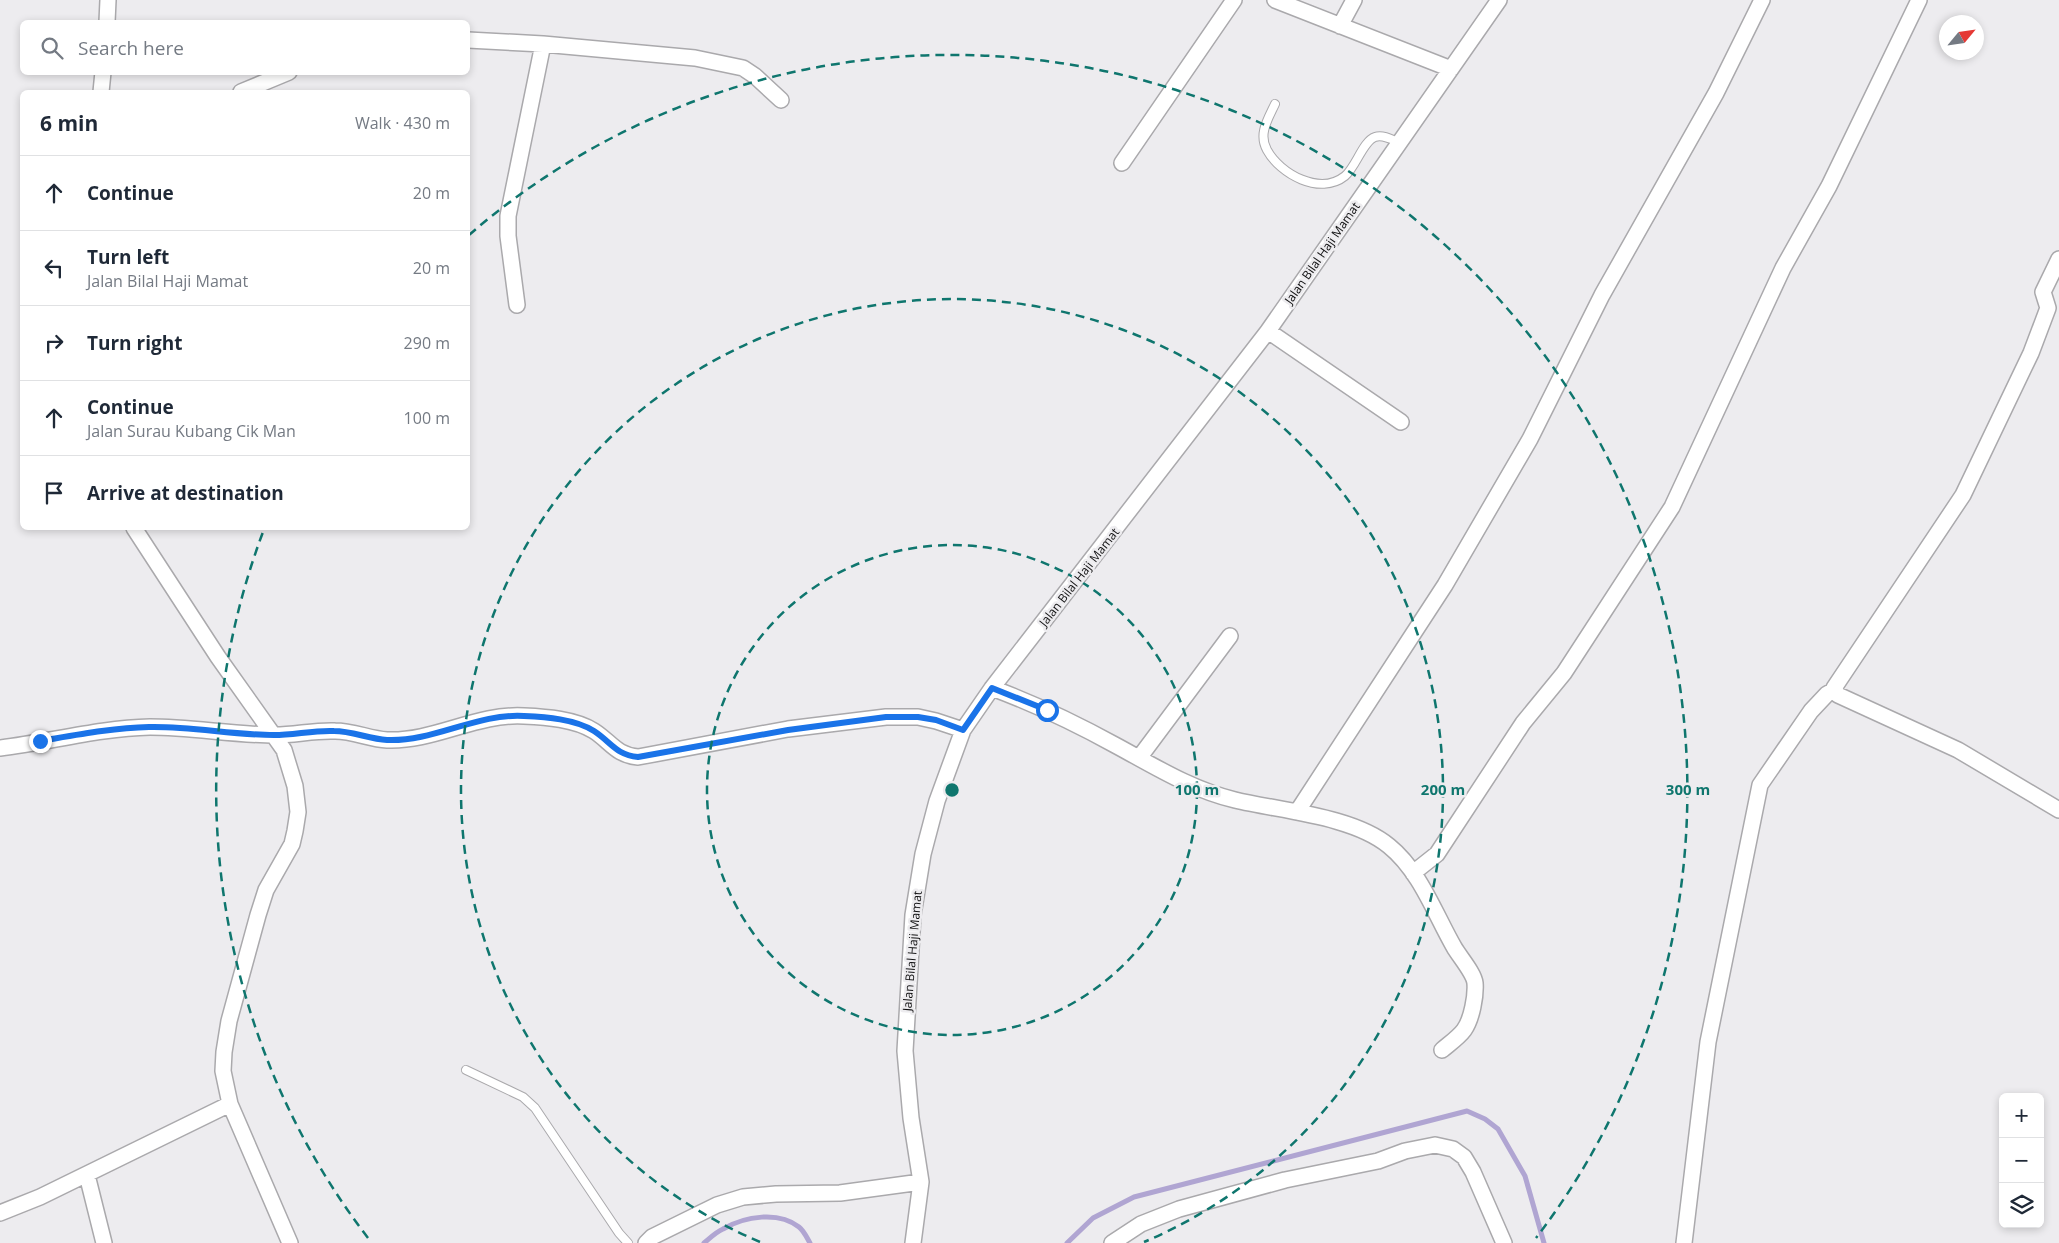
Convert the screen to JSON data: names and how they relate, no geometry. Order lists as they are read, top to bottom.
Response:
{
  "streets": {
    "street": ["Jalan Bilal Haji Mamat"]
  },
  "north": "top right",
  "page": {
    "search": "Search here",
    "heading": ["6 min", "Walk · 430 m"],
    "list": [
      ["Continue", "20 m"],
      ["Turn left", "Jalan Bilal Haji Mamat", "20 m"],
      ["Turn right", "290 m"],
      ["Continue", "Jalan Surau Kubang Cik Man", "100 m"],
      "Arrive at destination"
    ],
    "map_buttons": ["+", "−"]
  },
  "rings": ["100 m", "200 m", "300 m"]
}
